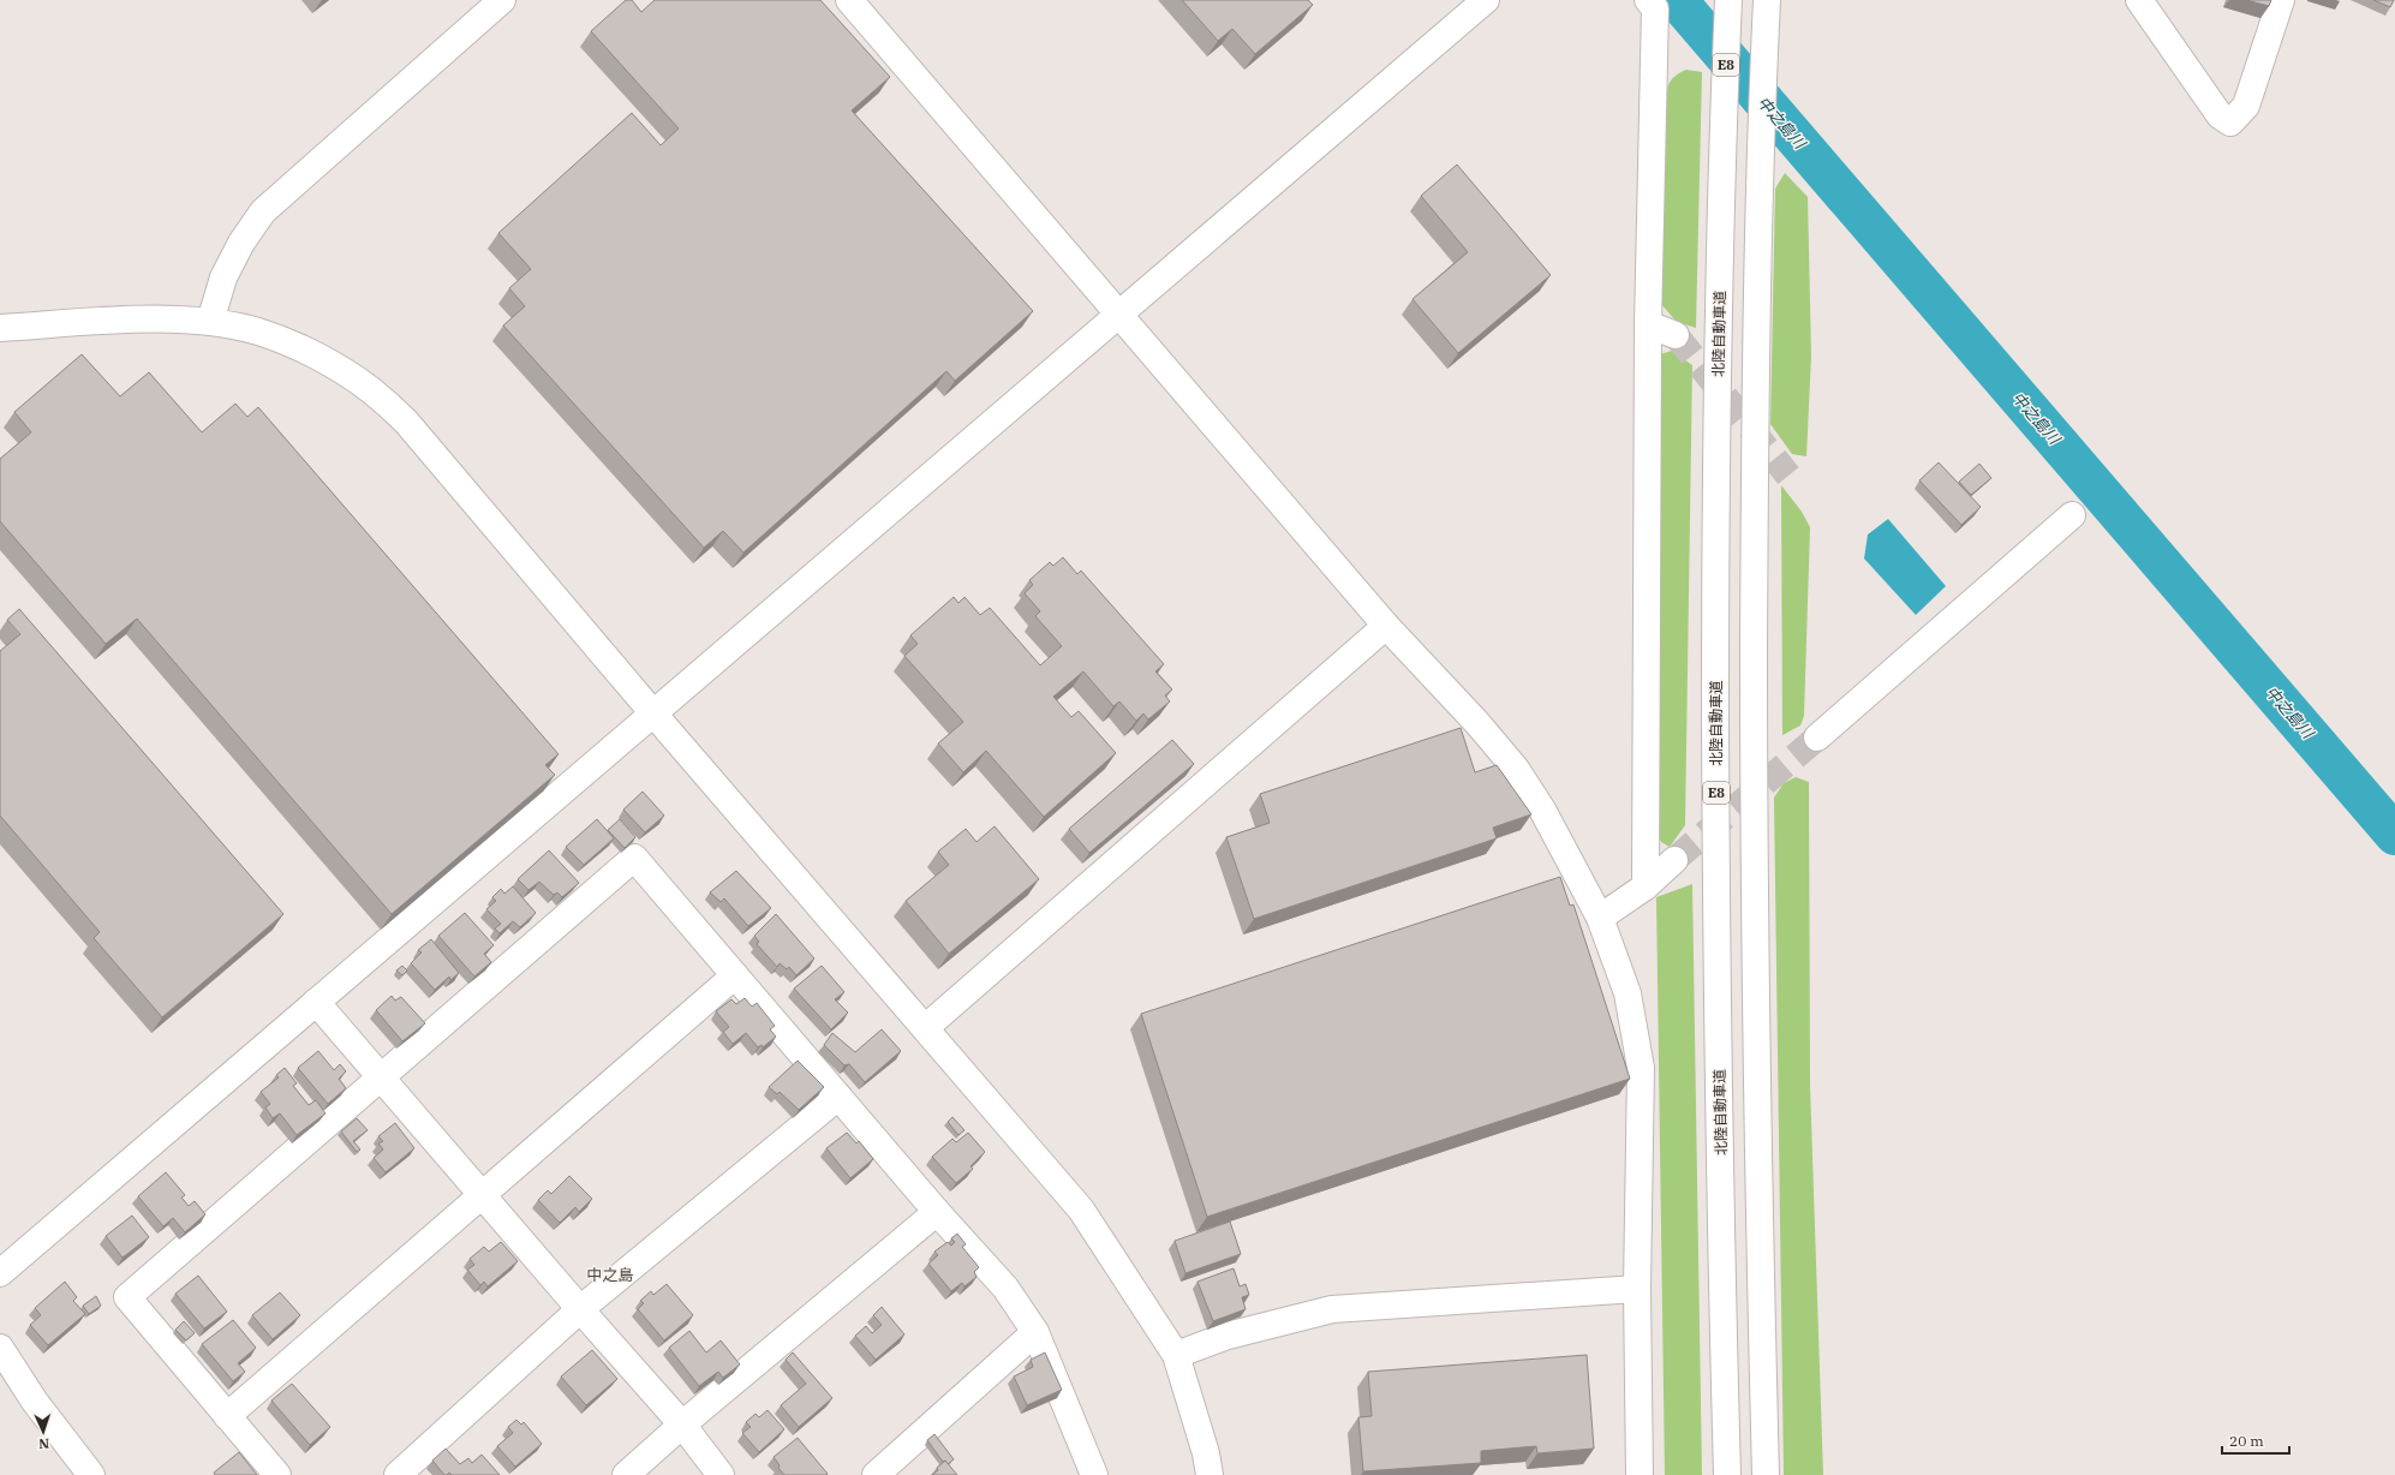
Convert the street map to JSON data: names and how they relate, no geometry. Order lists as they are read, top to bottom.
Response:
{
  "streets": {
    "main road": ["E8", "北陸自動車道"]
  },
  "districts": ["中之島"],
  "water": ["中之島川"],
  "scale_bar": "20 m",
  "north": "bottom"
}
